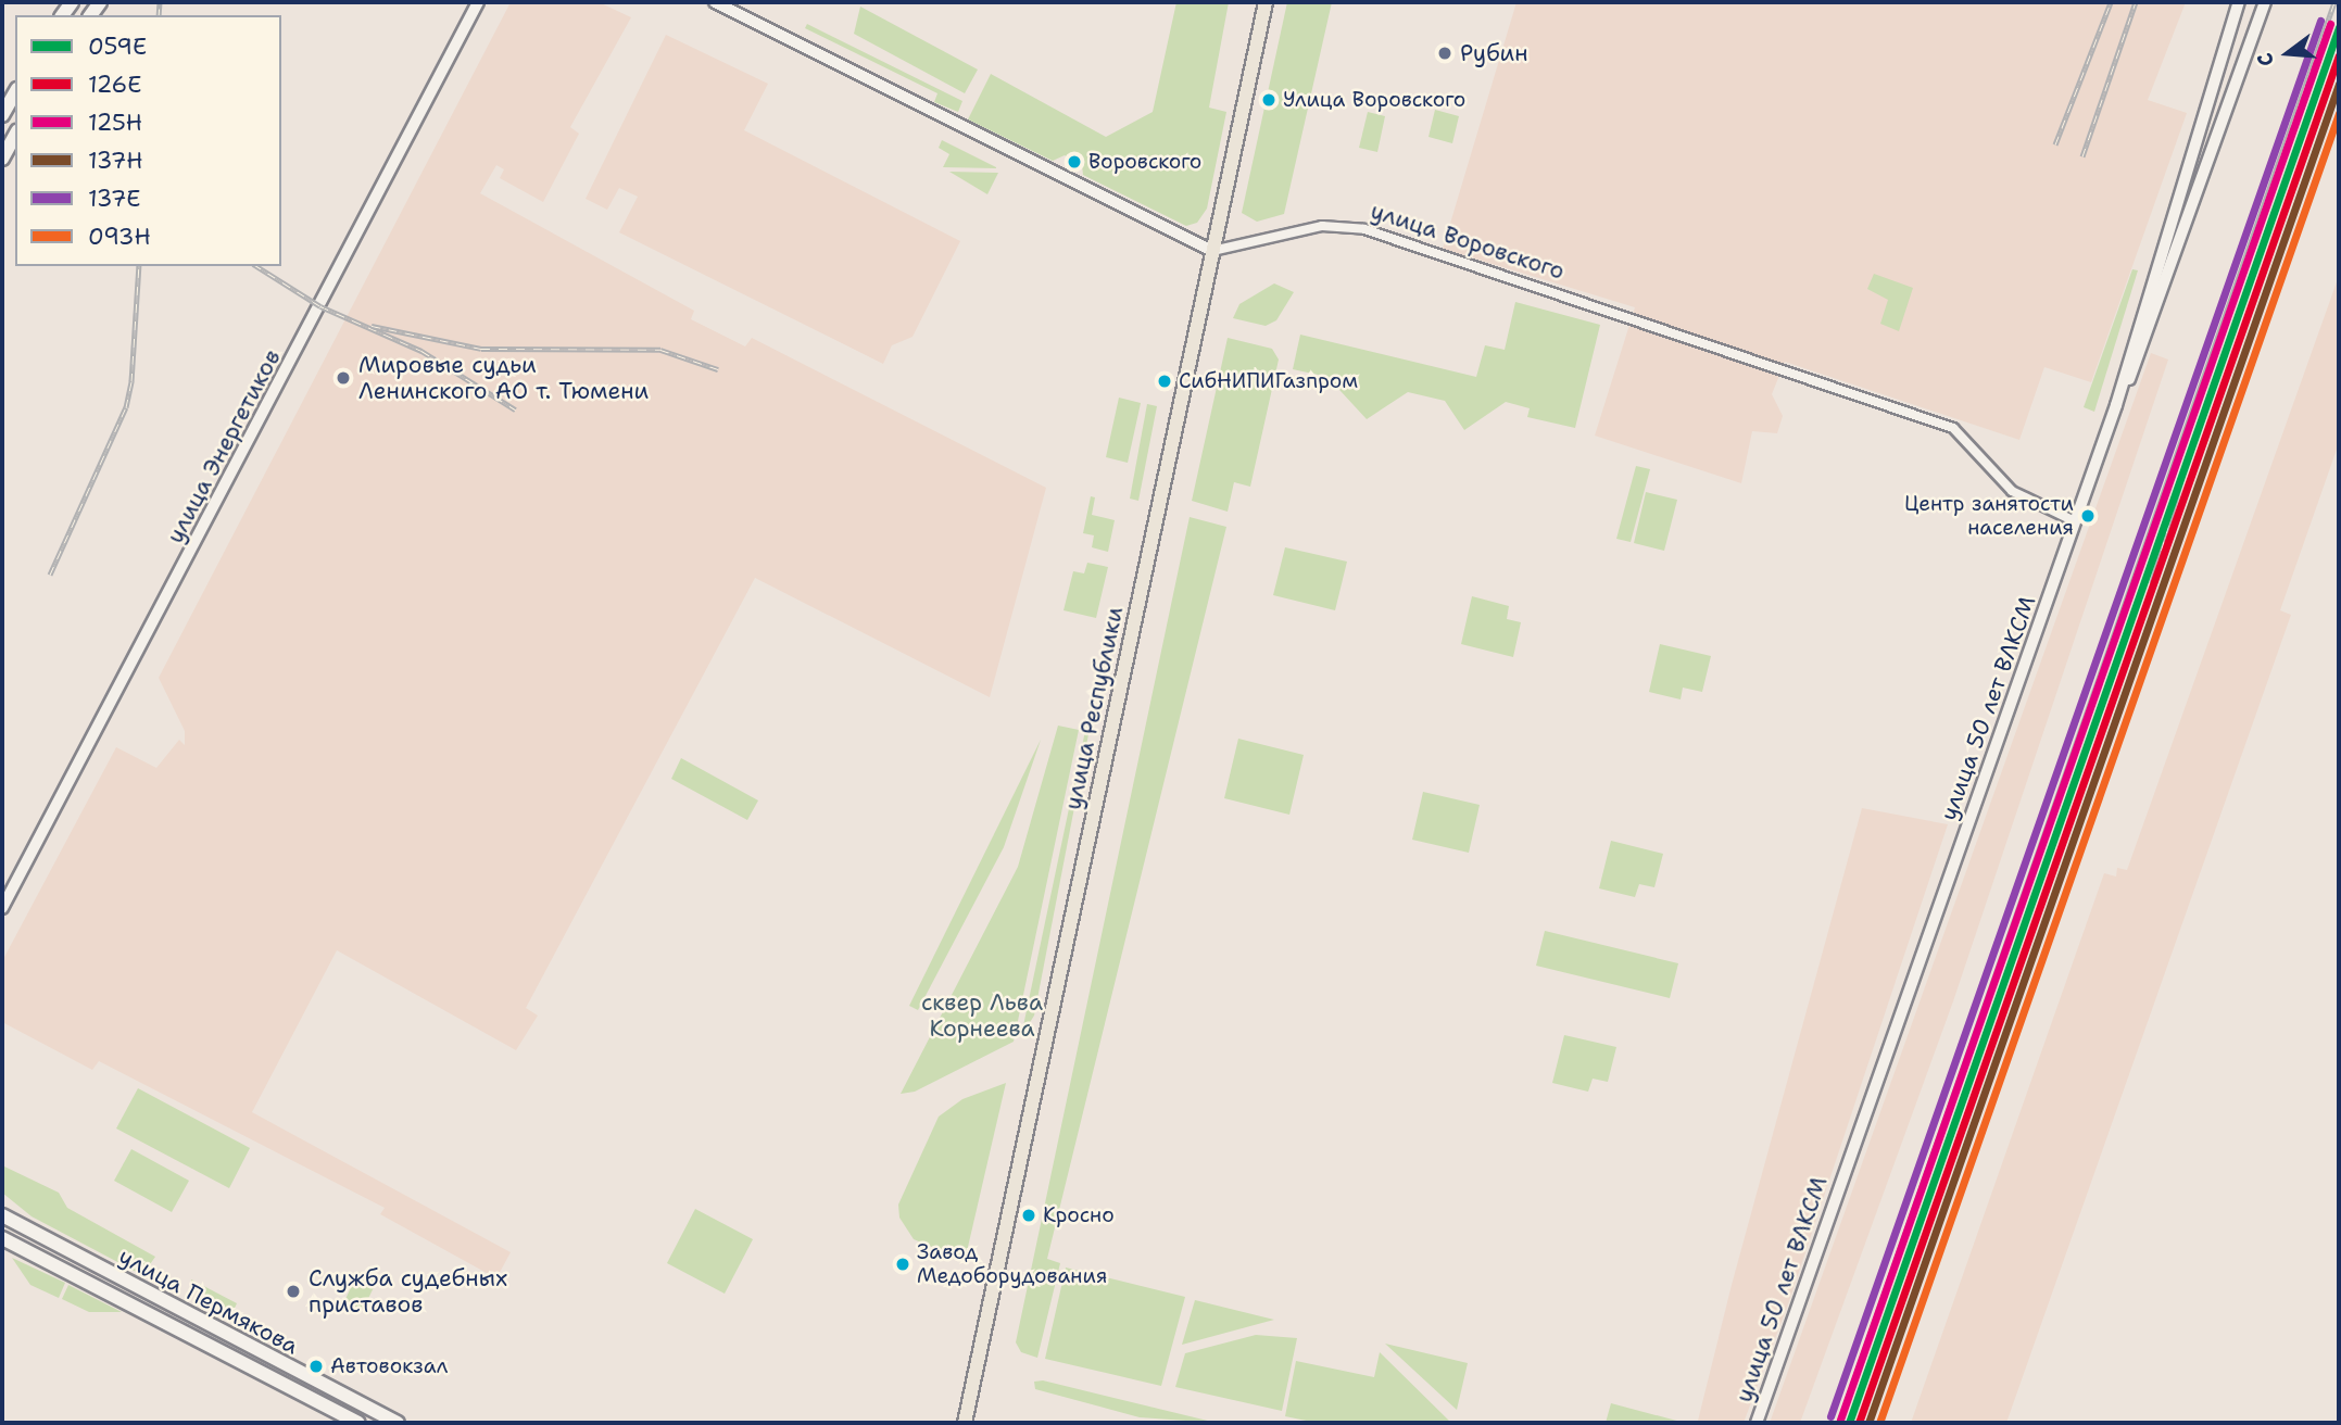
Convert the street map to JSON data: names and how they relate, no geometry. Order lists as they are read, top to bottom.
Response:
{
  "streets": {
    "main road": ["улица Республики", "улица Пермякова"],
    "street": ["улица Воровского", "улица Энергетиков", "улица 50 лет ВЛКСМ"]
  },
  "crossings": [
    ["улица Воровского", "улица Республики"],
    ["улица Воровского", "улица 50 лет ВЛКСМ"]
  ],
  "parks": ["сквер Льва Корнеева"],
  "places": [
    "Рубин",
    "Улица Воровского",
    "Воровского",
    "Мировые судьи Ленинского АО т. Тюмени",
    "СибНИПИГазпром",
    "Центр занятости населения",
    "Кросно",
    "Завод Медоборудования",
    "Служба судебных приставов",
    "Автовокзал"
  ],
  "lines": [
    "transit line 137Е",
    "transit line 125Н",
    "transit line 059Е",
    "transit line 126Е",
    "transit line 137Н",
    "transit line 093Н"
  ],
  "legend": [
    "059Е",
    "126Е",
    "125Н",
    "137Н",
    "137Е",
    "093Н"
  ],
  "north": "left"
}
